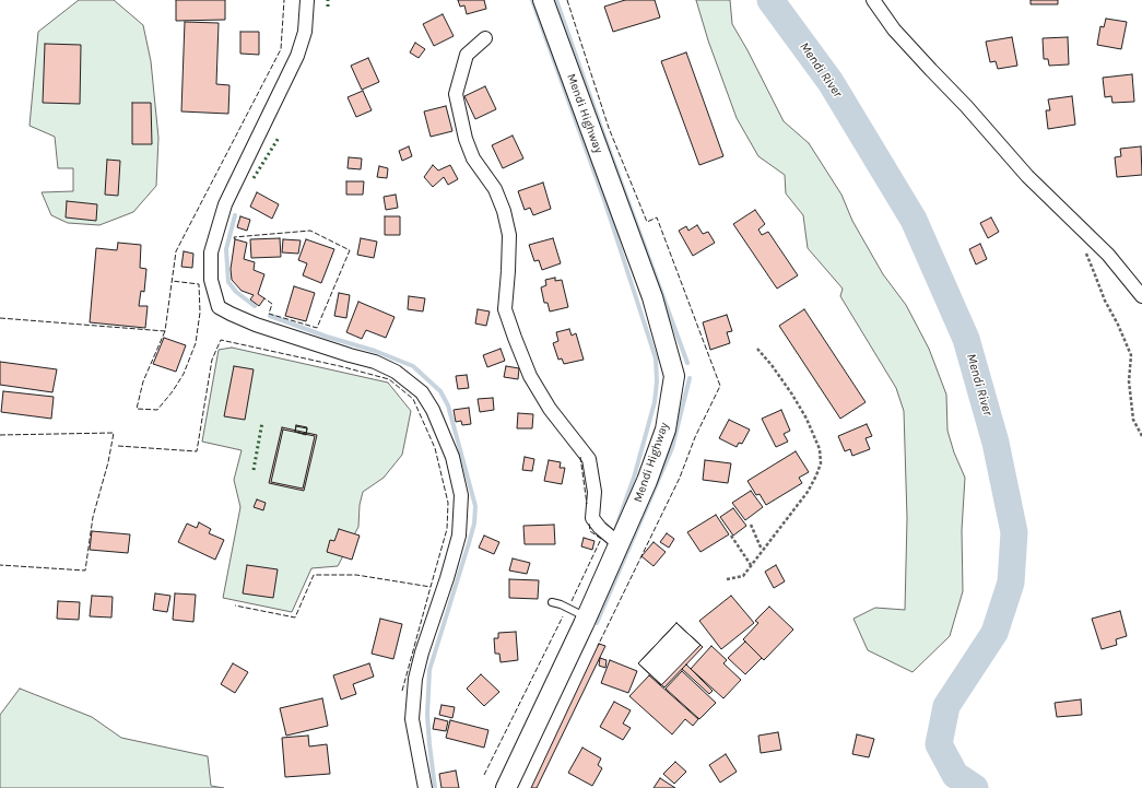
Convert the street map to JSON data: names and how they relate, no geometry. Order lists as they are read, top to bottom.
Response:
{
  "streets": {
    "main road": ["Mendi Highway"]
  },
  "water": ["Mendi River"]
}
